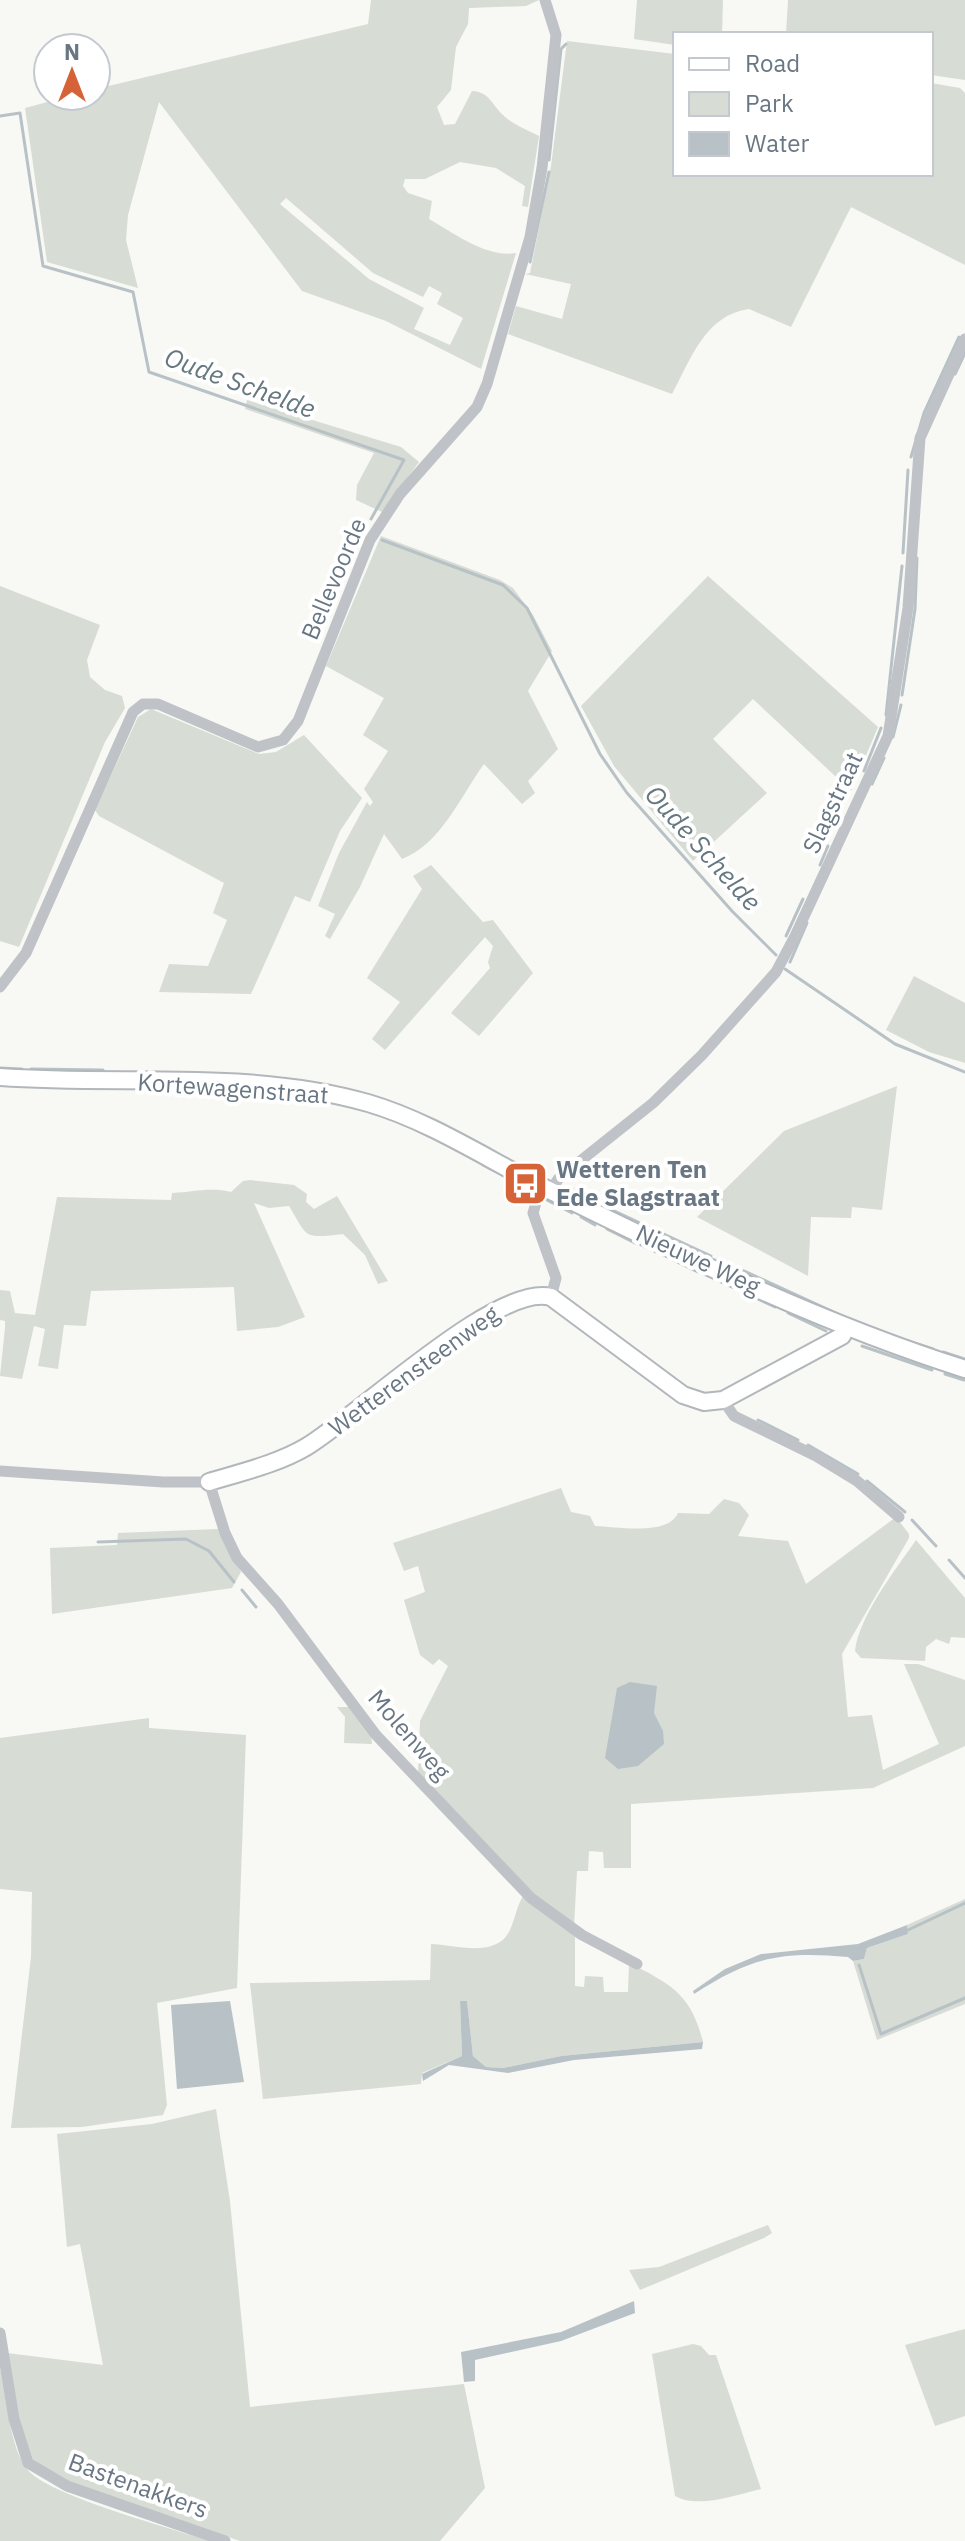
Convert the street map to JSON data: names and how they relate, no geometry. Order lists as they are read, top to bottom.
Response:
{
  "streets": {
    "street": [
      "Bellevoorde",
      "Slagstraat",
      "Kortewagenstraat",
      "Nieuwe Weg",
      "Wetterensteenweg",
      "Molenweg",
      "Bastenakkers"
    ]
  },
  "crossings": [
    ["Slagstraat", "Kortewagenstraat"],
    ["Slagstraat", "Nieuwe Weg"],
    ["Kortewagenstraat", "Nieuwe Weg"],
    ["Wetterensteenweg", "Molenweg"]
  ],
  "water": ["Oude Schelde"],
  "places": {
    "bus stop": ["Wetteren Ten Ede Slagstraat"]
  },
  "legend": ["Road", "Park", "Water"],
  "north": "top"
}
